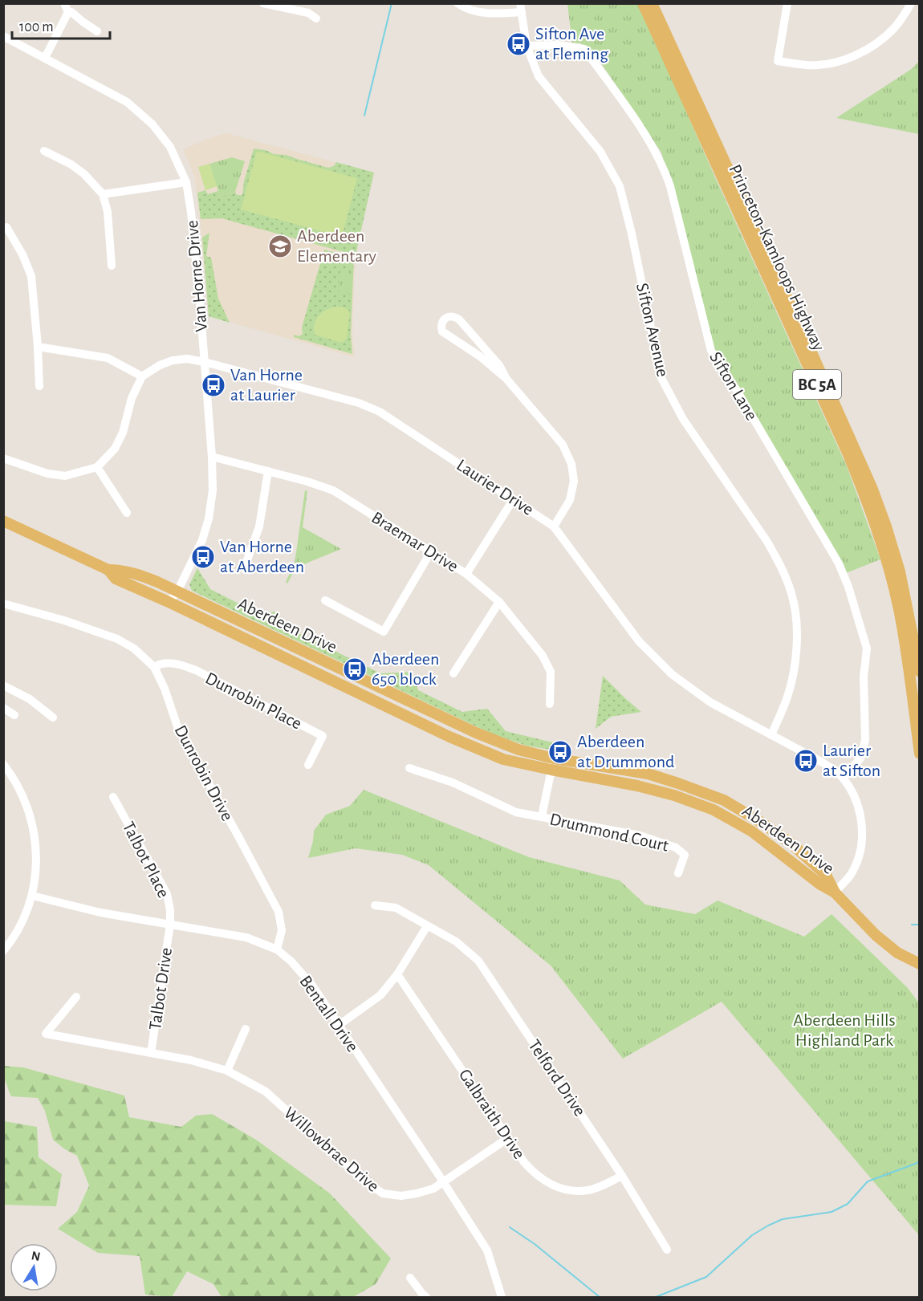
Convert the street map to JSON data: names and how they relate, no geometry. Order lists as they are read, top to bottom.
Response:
{
  "streets": {
    "main road": ["Princeton-Kamloops Highway", "BC 5A", "Aberdeen Drive"],
    "street": [
      "Van Horne Drive",
      "Sifton Avenue",
      "Sifton Lane",
      "Laurier Drive",
      "Braemar Drive",
      "Dunrobin Place",
      "Dunrobin Drive",
      "Drummond Court",
      "Talbot Place",
      "Talbot Drive",
      "Bentall Drive",
      "Telford Drive",
      "Galbraith Drive",
      "Willowbrae Drive"
    ]
  },
  "crossings": [
    ["Van Horne Drive", "Laurier Drive"],
    ["Van Horne Drive", "Braemar Drive"],
    ["Van Horne Drive", "Aberdeen Drive"],
    ["Sifton Avenue", "Sifton Lane"],
    ["Sifton Avenue", "Laurier Drive"],
    ["Sifton Lane", "Laurier Drive"],
    ["Laurier Drive", "Aberdeen Drive"],
    ["Aberdeen Drive", "Drummond Court"],
    ["Dunrobin Place", "Dunrobin Drive"],
    ["Dunrobin Drive", "Bentall Drive"],
    ["Talbot Place", "Talbot Drive"],
    ["Talbot Place", "Bentall Drive"],
    ["Talbot Drive", "Bentall Drive"],
    ["Talbot Drive", "Willowbrae Drive"],
    ["Bentall Drive", "Willowbrae Drive"],
    ["Telford Drive", "Galbraith Drive"],
    ["Galbraith Drive", "Willowbrae Drive"]
  ],
  "parks": ["Aberdeen Hills Highland Park"],
  "places": {
    "bus stop": [
      "Sifton Ave at Fleming",
      "Van Horne at Laurier",
      "Van Horne at Aberdeen",
      "Aberdeen 650 block",
      "Aberdeen at Drummond",
      "Laurier at Sifton"
    ],
    "school or university": ["Aberdeen Elementary"]
  },
  "scale_bar": "100 m",
  "north": "top"
}
